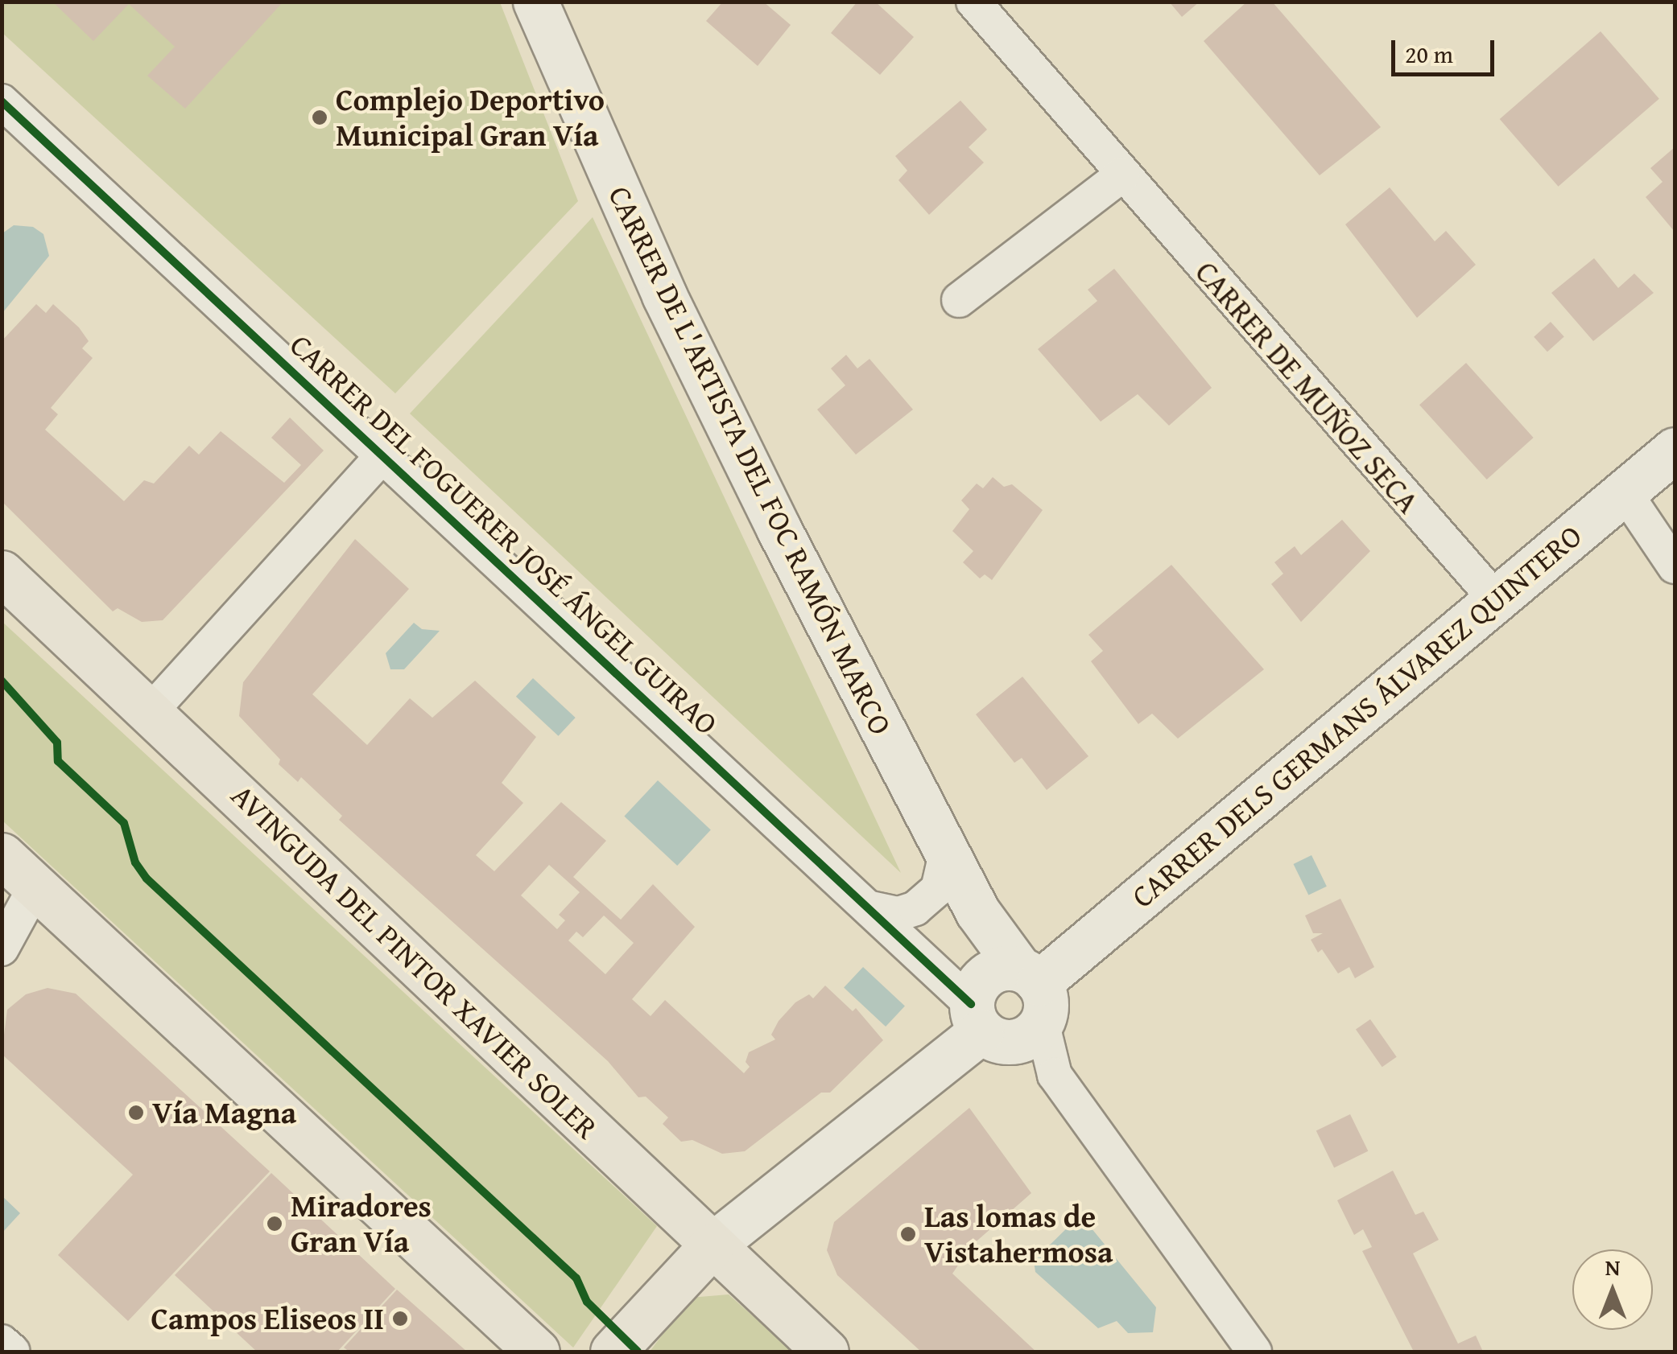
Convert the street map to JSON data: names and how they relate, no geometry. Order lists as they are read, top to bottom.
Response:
{
  "streets": {
    "main road": ["CARRER DELS GERMANS ÁLVAREZ QUINTERO", "AVINGUDA DEL PINTOR XAVIER SOLER"],
    "street": ["CARRER DE MUÑOZ SECA", "CARRER DE L'ARTISTA DEL FOC RAMÓN MARCO", "CARRER DEL FOGUERER JOSÉ ÁNGEL GUIRAO"]
  },
  "crossings": [
    ["CARRER DE MUÑOZ SECA", "CARRER DELS GERMANS ÁLVAREZ QUINTERO"],
    ["CARRER DE L'ARTISTA DEL FOC RAMÓN MARCO", "CARRER DEL FOGUERER JOSÉ ÁNGEL GUIRAO"],
    ["CARRER DE L'ARTISTA DEL FOC RAMÓN MARCO", "CARRER DELS GERMANS ÁLVAREZ QUINTERO"],
    ["CARRER DEL FOGUERER JOSÉ ÁNGEL GUIRAO", "CARRER DELS GERMANS ÁLVAREZ QUINTERO"],
    ["CARRER DELS GERMANS ÁLVAREZ QUINTERO", "AVINGUDA DEL PINTOR XAVIER SOLER"]
  ],
  "places": [
    "Complejo Deportivo Municipal Gran Vía",
    "Vía Magna",
    "Miradores Gran Vía",
    "Las lomas de Vistahermosa",
    "Campos Eliseos II"
  ],
  "scale_bar": "20 m",
  "north": "top"
}
